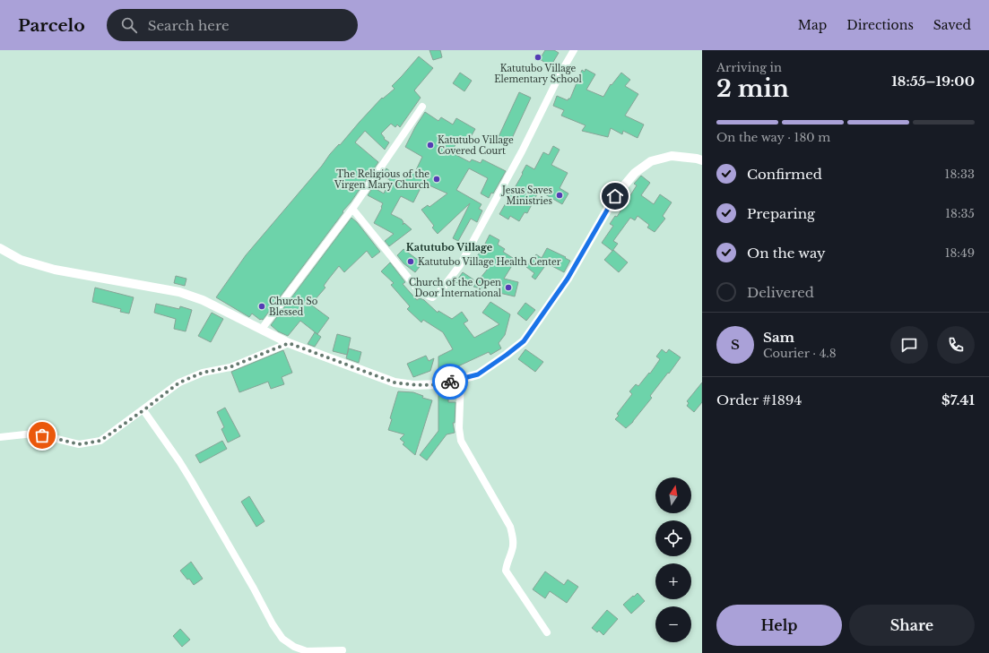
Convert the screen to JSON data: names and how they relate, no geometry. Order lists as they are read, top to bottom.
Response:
{
  "districts": ["Katutubo Village"],
  "places": [
    "Katutubo Village Elementary School",
    "Katutubo Village Covered Court",
    "The Religious of the Virgen Mary Church",
    "Jesus Saves Ministries",
    "Katutubo Village Health Center",
    "Church of the Open Door International",
    "Church So Blessed"
  ],
  "north": "top",
  "page": {
    "header": "Parcelo",
    "search": "Search here",
    "nav": ["Map", "Directions", "Saved"],
    "heading": ["2 min", "Arriving in", "18:55–19:00"],
    "panel": [
      "Sam",
      "Courier · 4.8",
      "Order #1894",
      "$7.41"
    ],
    "bar": "On the way · 180 m",
    "list": [
      ["Confirmed", "18:33"],
      ["Preparing", "18:35"],
      ["On the way", "18:49"],
      "Delivered"
    ],
    "round": "S",
    "map_buttons": ["+", "−"],
    "buttons": ["Help", "Share"]
  }
}
